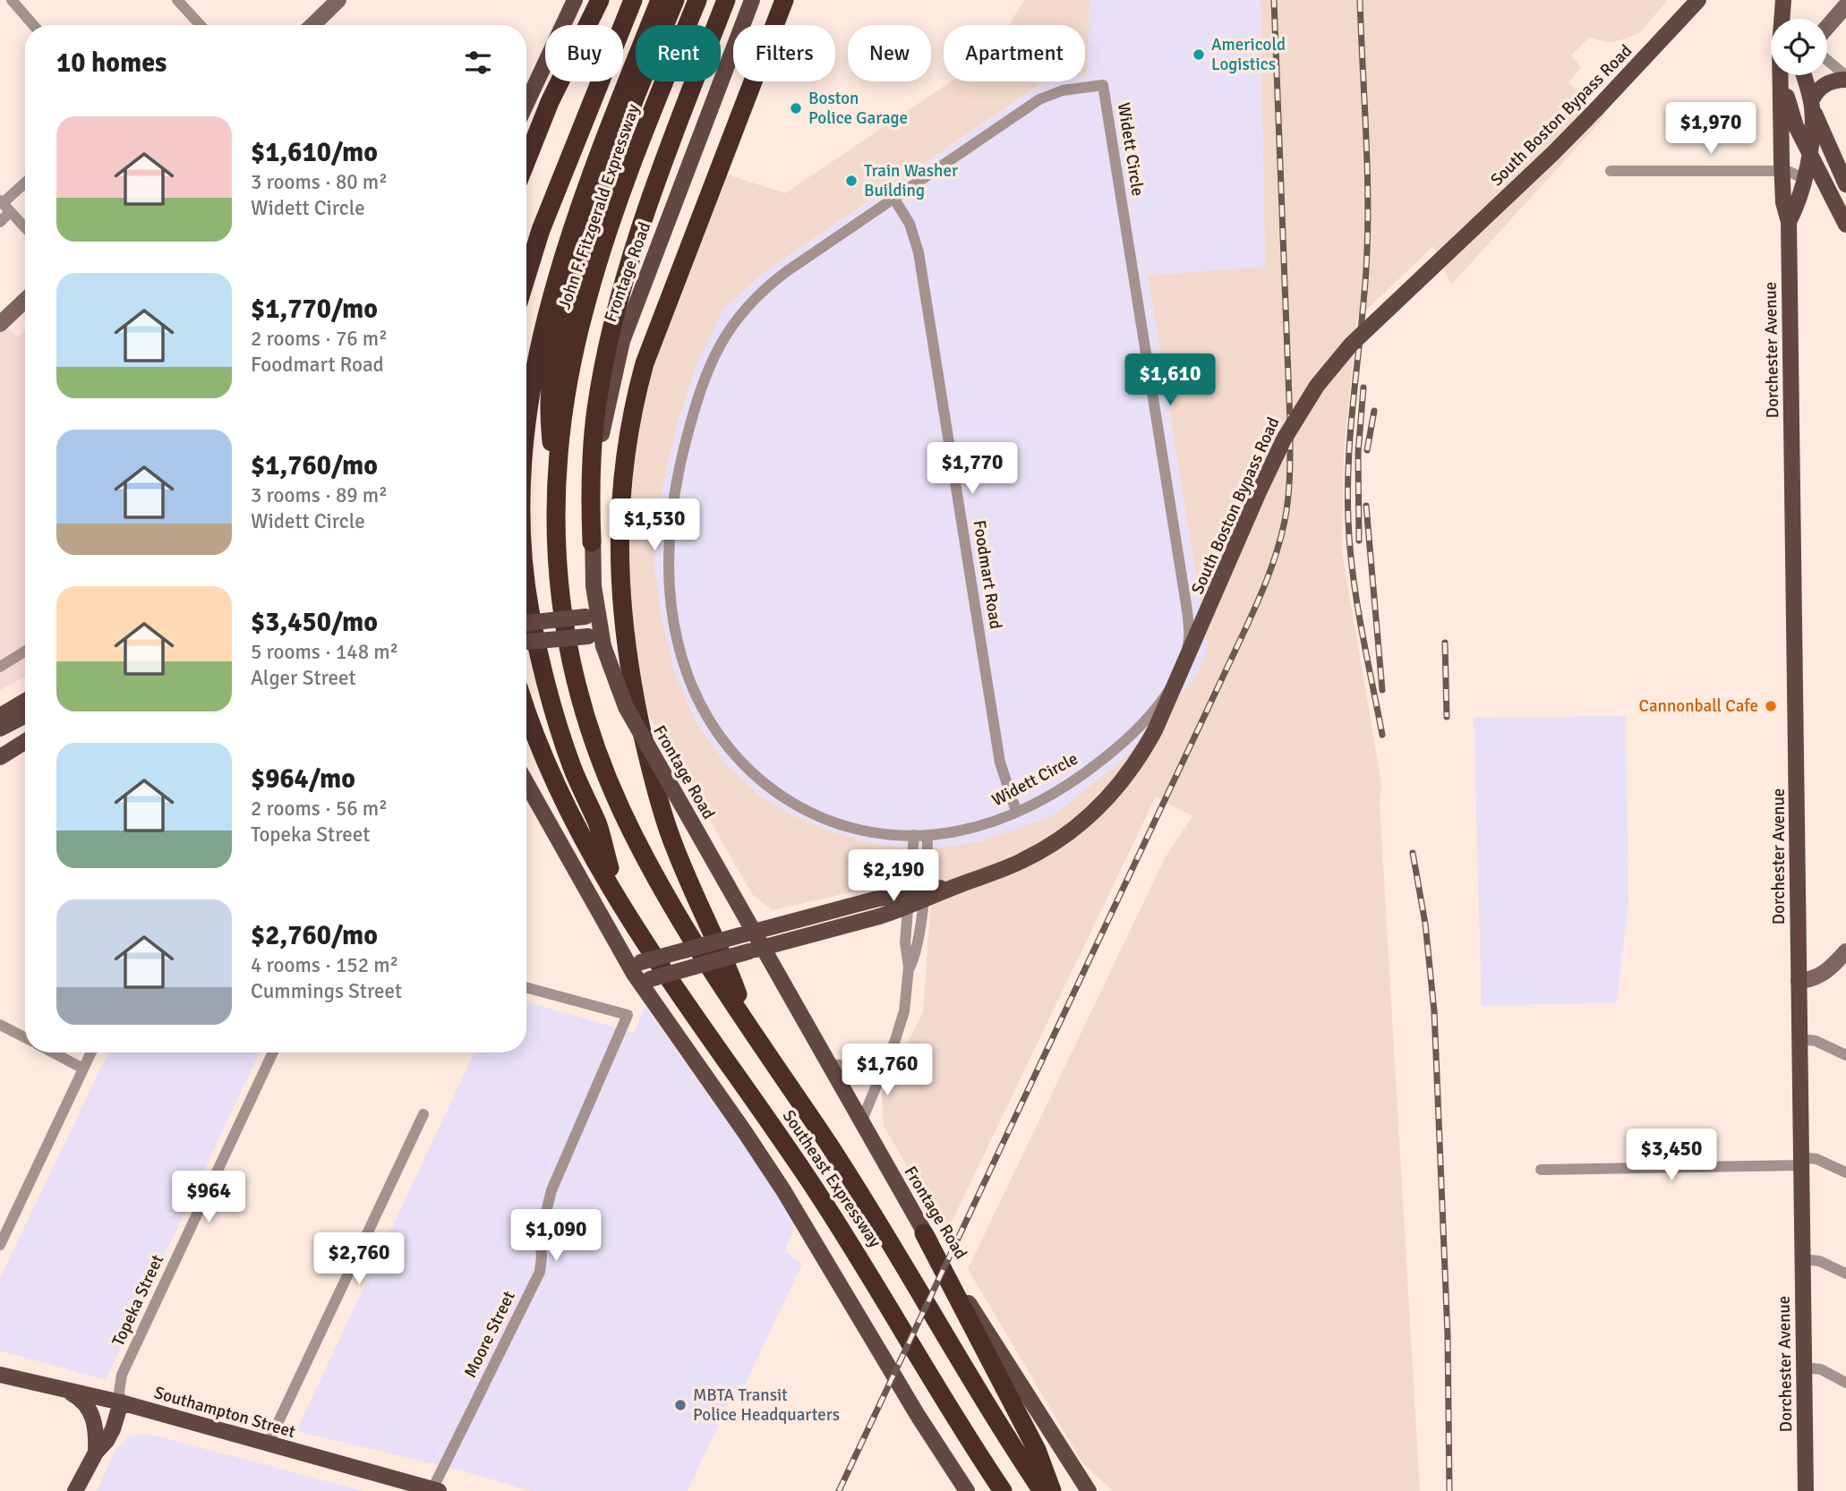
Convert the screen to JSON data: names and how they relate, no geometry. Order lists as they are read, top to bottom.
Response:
{
  "streets": {
    "highway": ["John F. Fitzgerald Expressway", "Southeast Expressway"],
    "main road": [
      "South Boston Bypass Road",
      "Frontage Road",
      "Dorchester Avenue",
      "Southampton Street"
    ],
    "street": [
      "Widett Circle",
      "Foodmart Road",
      "Topeka Street",
      "Moore Street"
    ]
  },
  "crossings": [
    ["South Boston Bypass Road", "Frontage Road"],
    ["Widett Circle", "Foodmart Road"],
    ["John F. Fitzgerald Expressway", "Southeast Expressway"],
    ["Topeka Street", "Southampton Street"],
    ["Moore Street", "Southampton Street"]
  ],
  "places": [
    "Americold Logistics",
    "Boston Police Garage",
    "Train Washer Building",
    "Cannonball Cafe",
    "MBTA Transit Police Headquarters"
  ],
  "page": {
    "chip": [
      "Buy",
      "Rent",
      "Filters",
      "New",
      "Apartment"
    ],
    "heading": "10 homes",
    "list": [
      {
        "name": "$1,610/mo",
        "note": "3 rooms · 80 m² · Widett Circle"
      },
      {
        "name": "$1,770/mo",
        "note": "2 rooms · 76 m² · Foodmart Road"
      },
      {
        "name": "$1,760/mo",
        "note": "3 rooms · 89 m² · Widett Circle"
      },
      {
        "name": "$3,450/mo",
        "note": "5 rooms · 148 m² · Alger Street"
      },
      {
        "name": "$964/mo",
        "note": "2 rooms · 56 m² · Topeka Street"
      },
      {
        "name": "$2,760/mo",
        "note": "4 rooms · 152 m² · Cummings Street"
      }
    ],
    "price": [
      "$1,970",
      "$1,610",
      "$1,770",
      "$1,530",
      "$2,190",
      "$1,760",
      "$3,450",
      "$964",
      "$1,090",
      "$2,760"
    ]
  }
}
